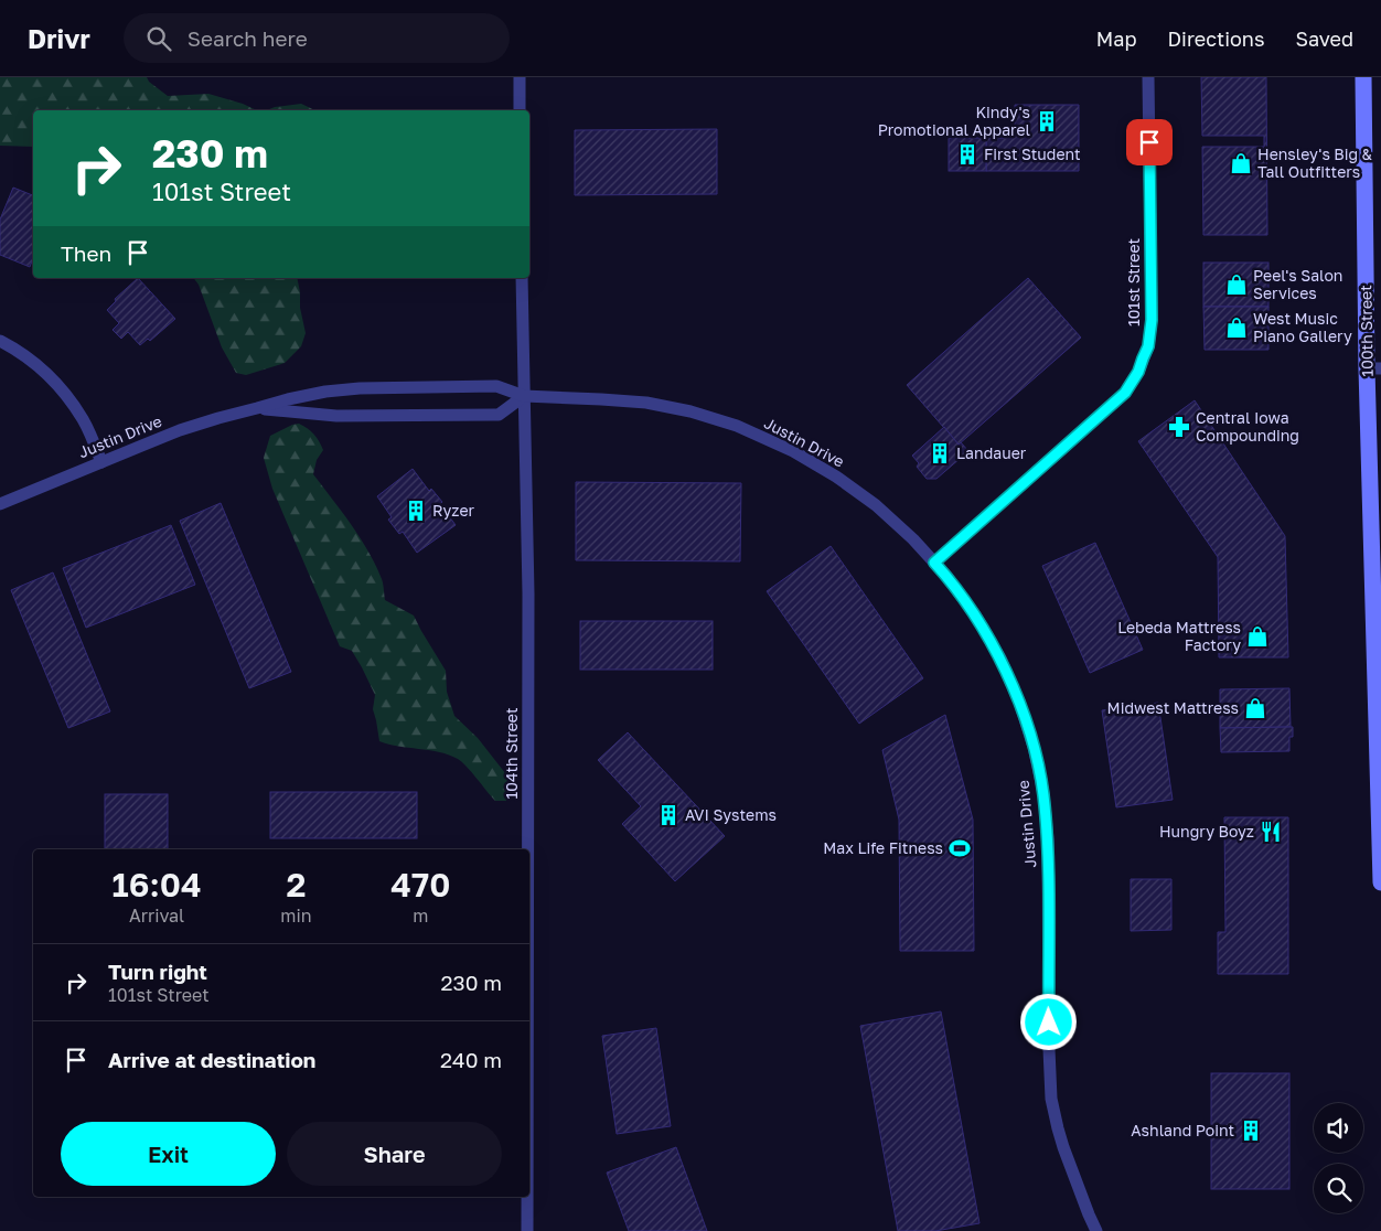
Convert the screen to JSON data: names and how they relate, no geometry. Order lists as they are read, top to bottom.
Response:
{
  "streets": {
    "main road": ["100th Street"],
    "street": ["101st Street", "Justin Drive", "104th Street"]
  },
  "crossings": [
    ["101st Street", "Justin Drive"],
    ["Justin Drive", "104th Street"]
  ],
  "places": {
    "building": [
      "Kindy's Promotional Apparel",
      "First Student",
      "Landauer",
      "Ryzer",
      "AVI Systems",
      "Ashland Point"
    ],
    "shop": [
      "Hensley's Big & Tall Outfitters",
      "Peel's Salon Services",
      "West Music Piano Gallery",
      "Lebeda Mattress Factory",
      "Midwest Mattress"
    ],
    "pharmacy": ["Central Iowa Compounding"],
    "restaurant": ["Hungry Boyz"],
    "sports": ["Max Life Fitness"]
  },
  "page": {
    "header": "Drivr",
    "search": "Search here",
    "nav": ["Map", "Directions", "Saved"],
    "turn": ["230 m", "101st Street"],
    "then": "Then",
    "eta": [
      "16:04",
      "Arrival",
      "2",
      "min",
      "470",
      "m"
    ],
    "list": [
      {
        "name": "Turn right",
        "note": "101st Street",
        "value": "230 m"
      },
      {
        "name": "Arrive at destination",
        "value": "240 m"
      }
    ],
    "buttons": ["Exit", "Share"]
  }
}
